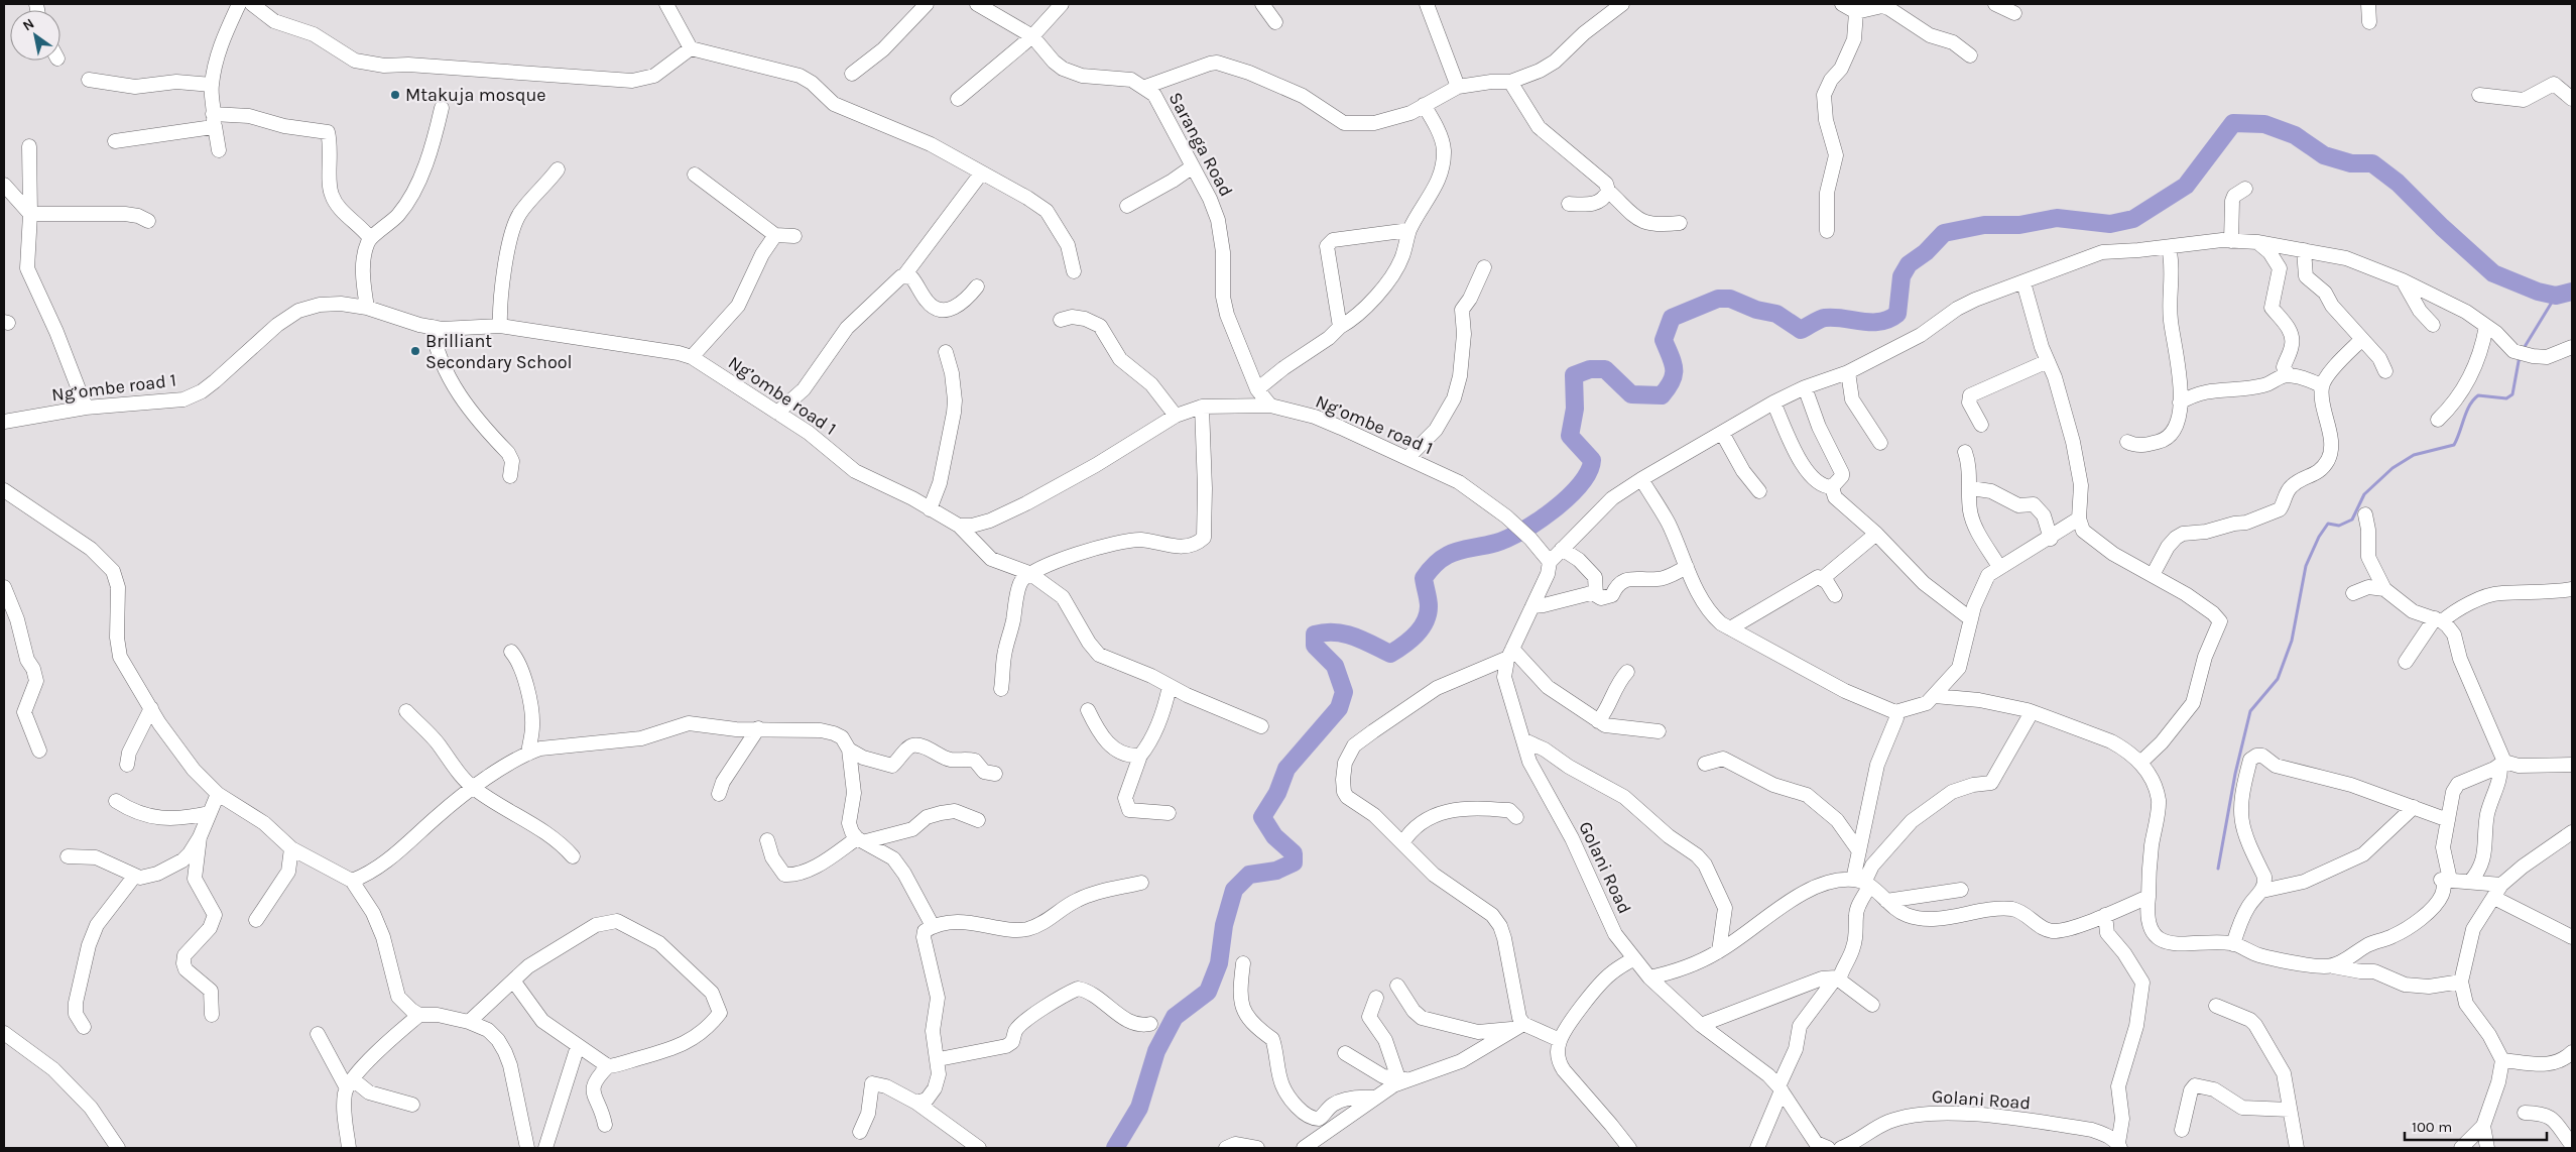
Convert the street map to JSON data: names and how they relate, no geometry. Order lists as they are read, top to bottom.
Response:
{
  "streets": {
    "street": ["Saranga Road", "Ng’ombe road 1", "Golani Road"]
  },
  "crossings": [
    ["Saranga Road", "Ng’ombe road 1"],
    ["Ng’ombe road 1", "Golani Road"]
  ],
  "places": ["Mtakuja mosque", "Brilliant Secondary School"],
  "scale_bar": "100 m",
  "north": "top left"
}
